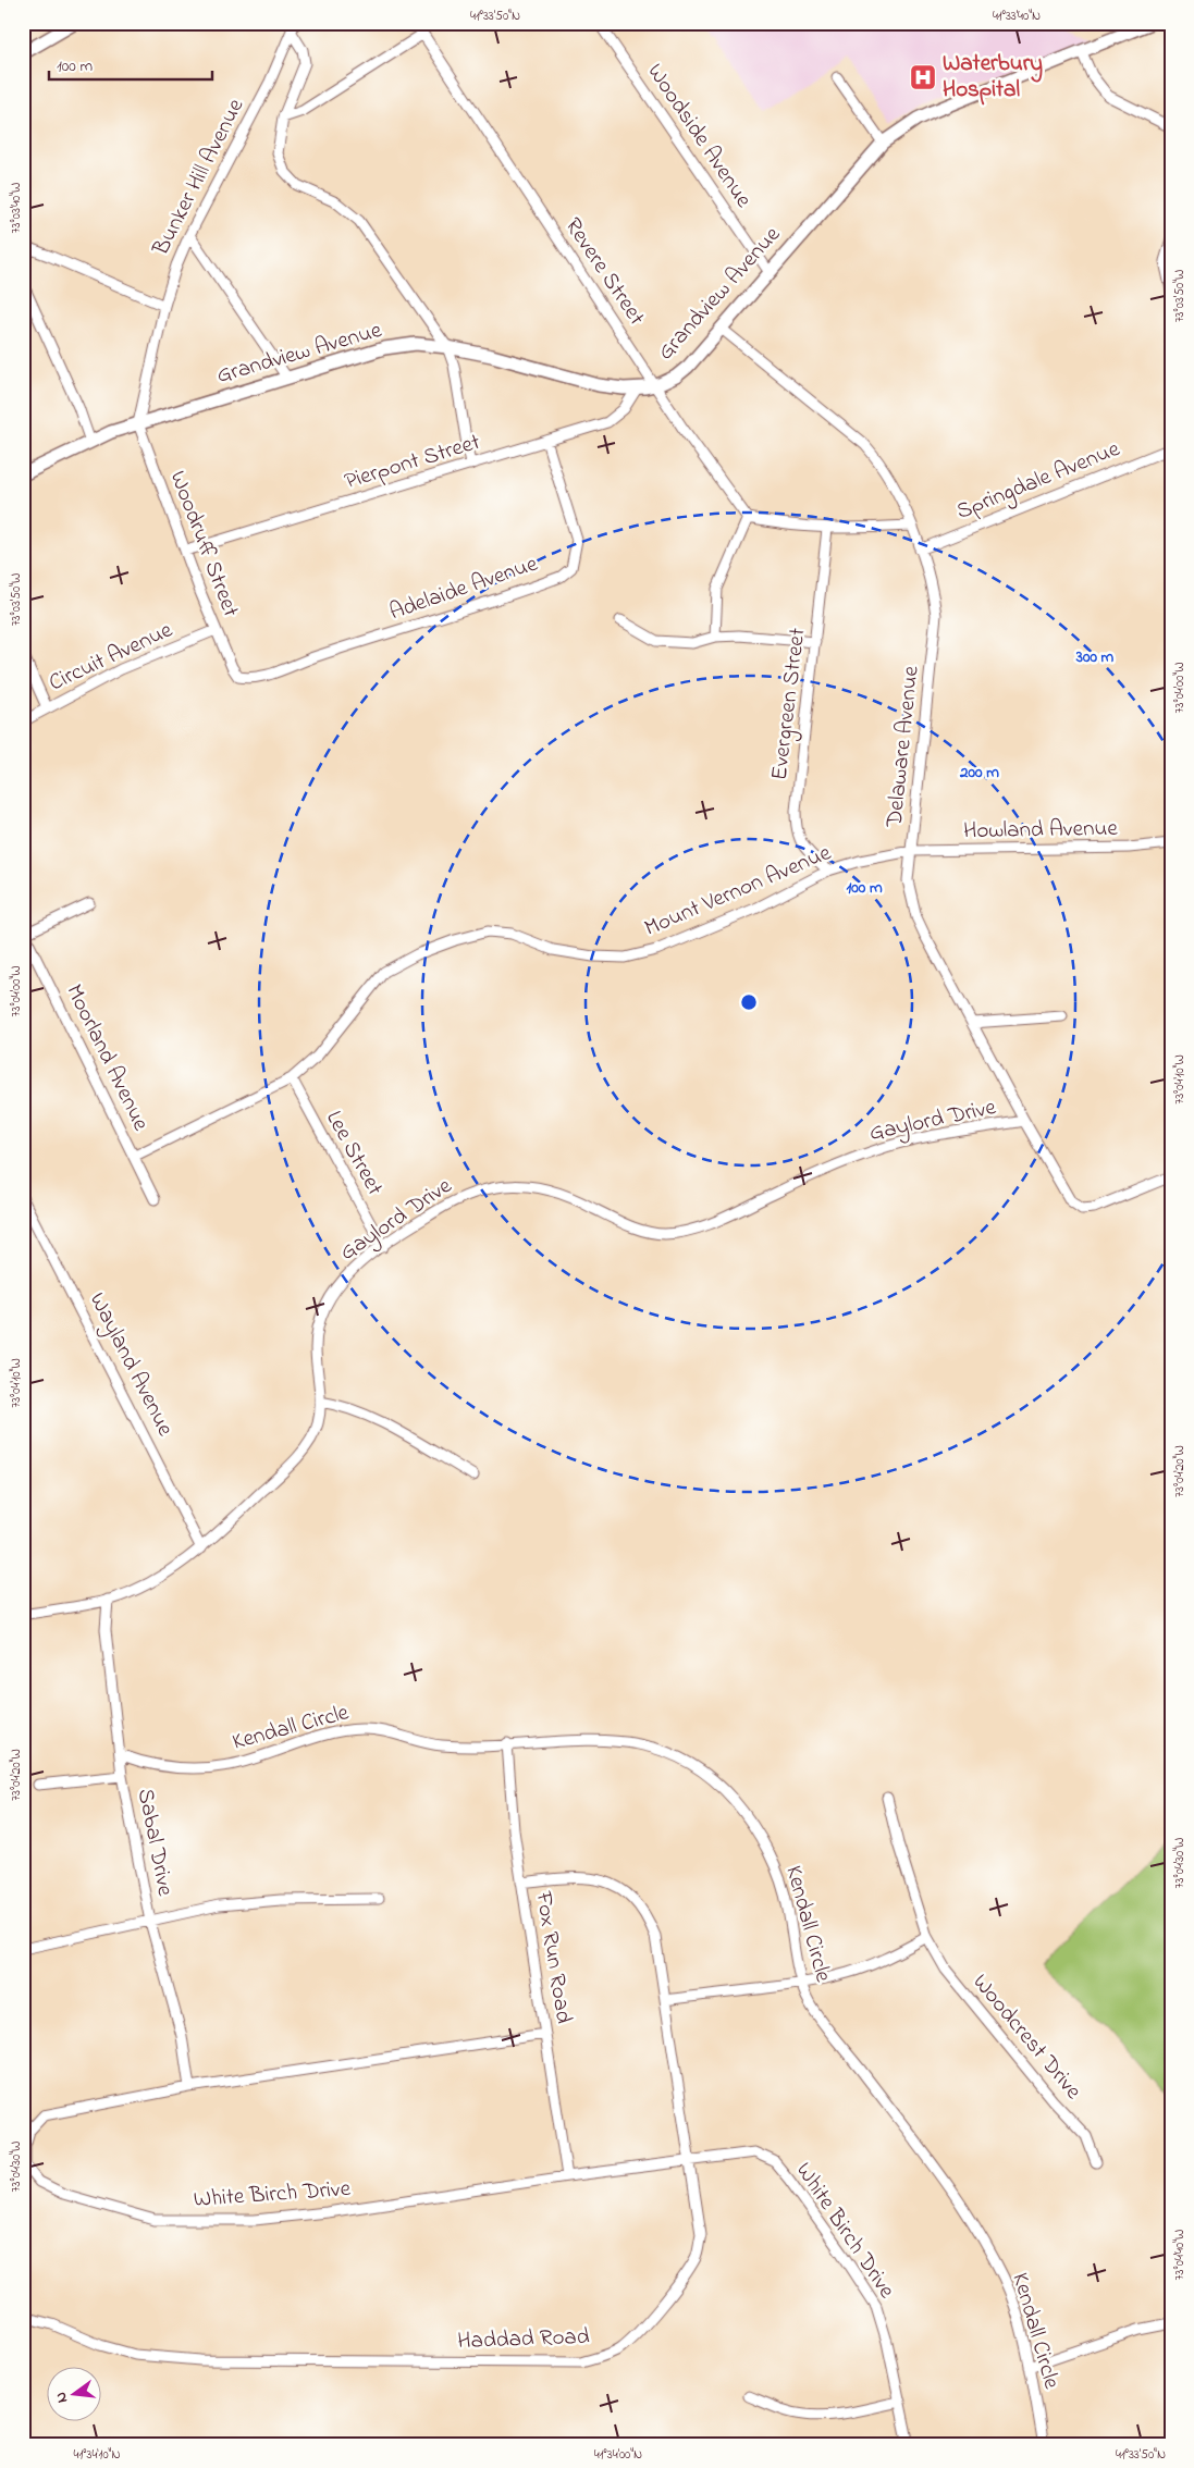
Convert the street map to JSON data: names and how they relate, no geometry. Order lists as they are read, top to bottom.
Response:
{
  "streets": {
    "main road": ["Grandview Avenue"],
    "street": [
      "Woodside Avenue",
      "Bunker Hill Avenue",
      "Revere Street",
      "Pierpont Street",
      "Springdale Avenue",
      "Woodruff Street",
      "Adelaide Avenue",
      "Circuit Avenue",
      "Evergreen Street",
      "Delaware Avenue",
      "Howland Avenue",
      "Mount Vernon Avenue",
      "Moorland Avenue",
      "Gaylord Drive",
      "Lee Street",
      "Wayland Avenue",
      "Kendall Circle",
      "Sabal Drive",
      "Fox Run Road",
      "Woodcrest Drive",
      "White Birch Drive",
      "Haddad Road"
    ]
  },
  "crossings": [
    ["Woodside Avenue", "Grandview Avenue"],
    ["Bunker Hill Avenue", "Grandview Avenue"],
    ["Bunker Hill Avenue", "Woodruff Street"],
    ["Revere Street", "Grandview Avenue"],
    ["Grandview Avenue", "Pierpont Street"],
    ["Grandview Avenue", "Woodruff Street"],
    ["Grandview Avenue", "Delaware Avenue"],
    ["Pierpont Street", "Woodruff Street"],
    ["Pierpont Street", "Adelaide Avenue"],
    ["Springdale Avenue", "Delaware Avenue"],
    ["Woodruff Street", "Adelaide Avenue"],
    ["Woodruff Street", "Circuit Avenue"],
    ["Evergreen Street", "Mount Vernon Avenue"],
    ["Delaware Avenue", "Howland Avenue"],
    ["Delaware Avenue", "Mount Vernon Avenue"],
    ["Delaware Avenue", "Gaylord Drive"],
    ["Howland Avenue", "Mount Vernon Avenue"],
    ["Mount Vernon Avenue", "Moorland Avenue"],
    ["Mount Vernon Avenue", "Lee Street"],
    ["Gaylord Drive", "Lee Street"],
    ["Gaylord Drive", "Wayland Avenue"],
    ["Gaylord Drive", "Sabal Drive"],
    ["Kendall Circle", "Sabal Drive"],
    ["Kendall Circle", "Fox Run Road"],
    ["Sabal Drive", "White Birch Drive"],
    ["Fox Run Road", "White Birch Drive"],
    ["Fox Run Road", "Haddad Road"],
    ["White Birch Drive", "Haddad Road"]
  ],
  "places": {
    "hospital": ["Waterbury Hospital"]
  },
  "scale_bar": "100 m",
  "north": "left",
  "coordinates": [
    "41°33'50\"N",
    "41°33'40\"N",
    "73°03'40\"W",
    "73°03'50\"W",
    "73°04'00\"W",
    "73°04'10\"W",
    "73°04'20\"W",
    "73°04'30\"W",
    "73°04'40\"W",
    "41°34'10\"N",
    "41°34'00\"N"
  ],
  "rings": ["300 m", "200 m", "100 m"]
}
